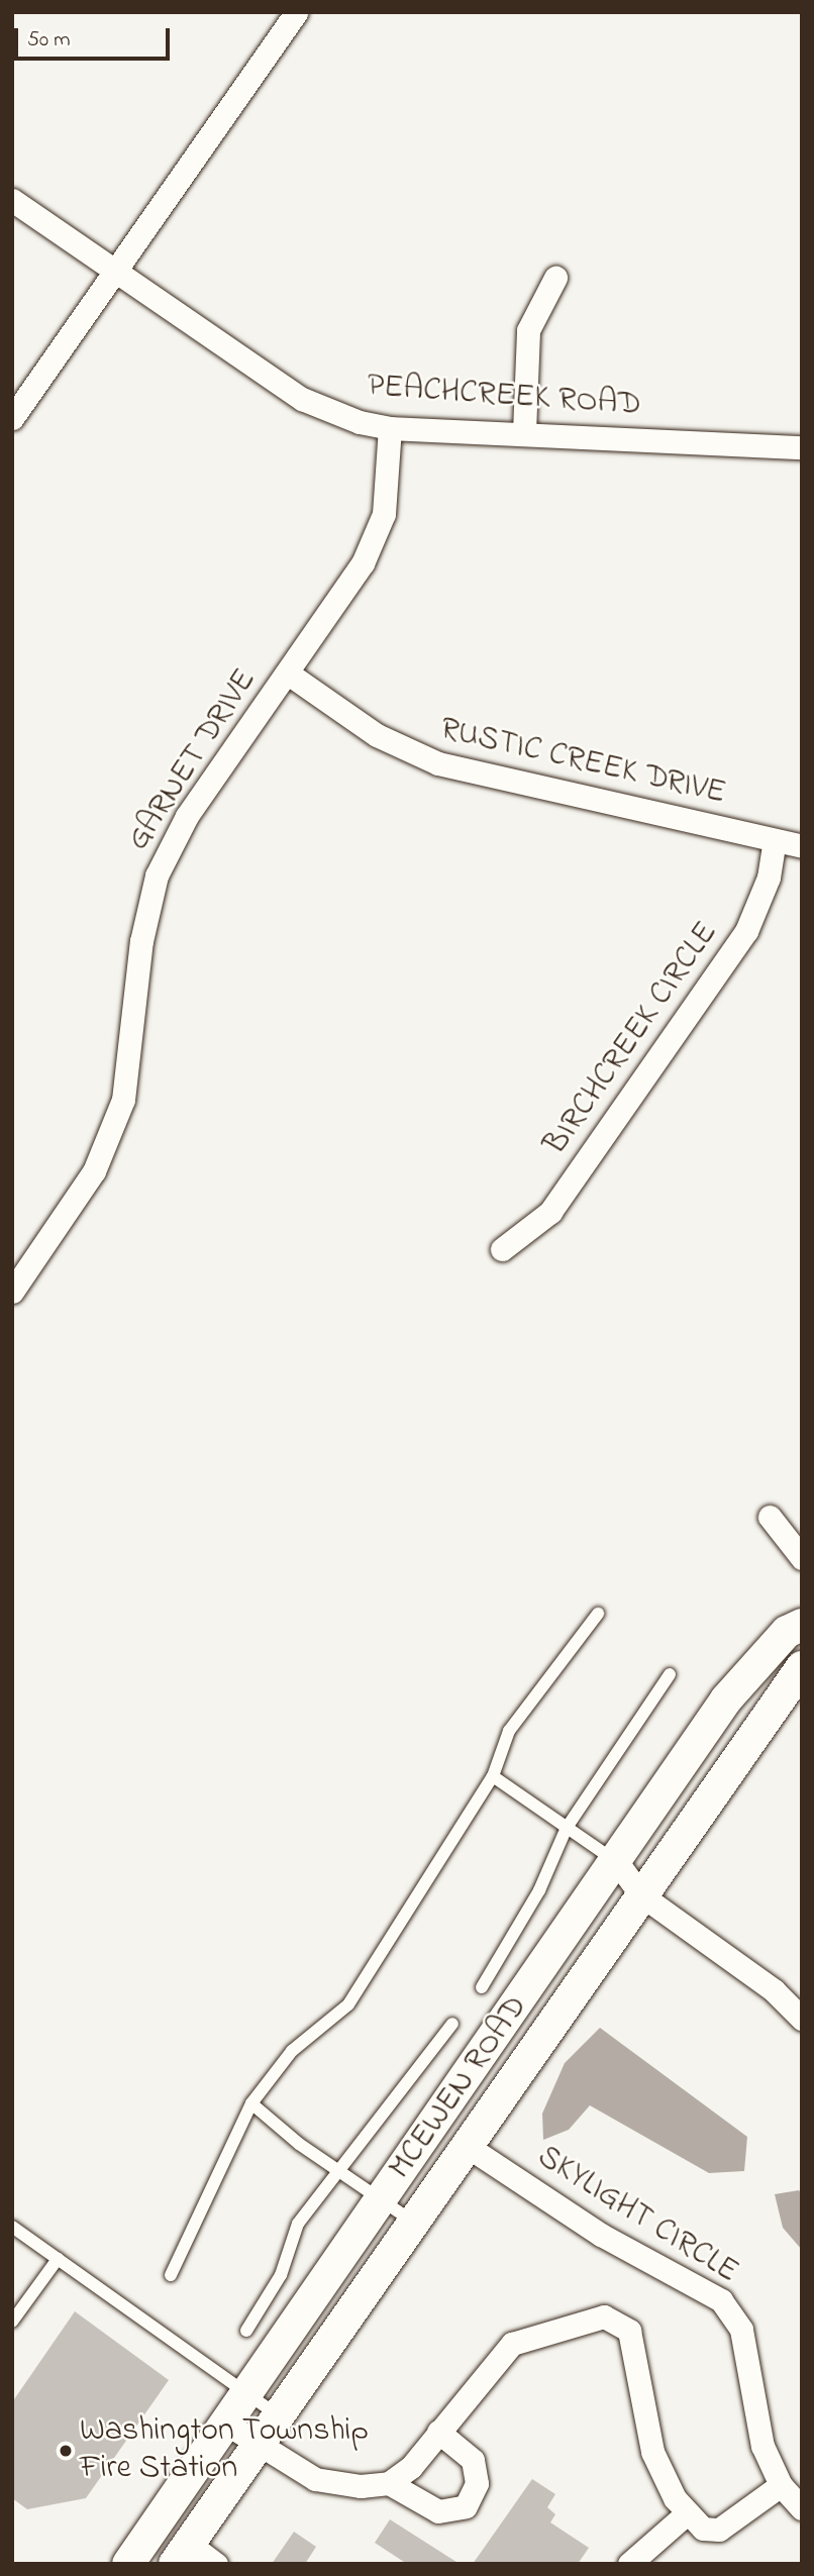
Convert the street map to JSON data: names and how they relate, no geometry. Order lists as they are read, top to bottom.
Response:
{
  "streets": {
    "street": [
      "PEACHCREEK ROAD",
      "GARNET DRIVE",
      "RUSTIC CREEK DRIVE",
      "BIRCHCREEK CIRCLE",
      "MCEWEN ROAD",
      "SKYLIGHT CIRCLE"
    ]
  },
  "crossings": [
    ["PEACHCREEK ROAD", "GARNET DRIVE"],
    ["GARNET DRIVE", "RUSTIC CREEK DRIVE"],
    ["RUSTIC CREEK DRIVE", "BIRCHCREEK CIRCLE"],
    ["MCEWEN ROAD", "SKYLIGHT CIRCLE"]
  ],
  "places": ["Washington Township Fire Station"],
  "scale_bar": "50 m"
}
